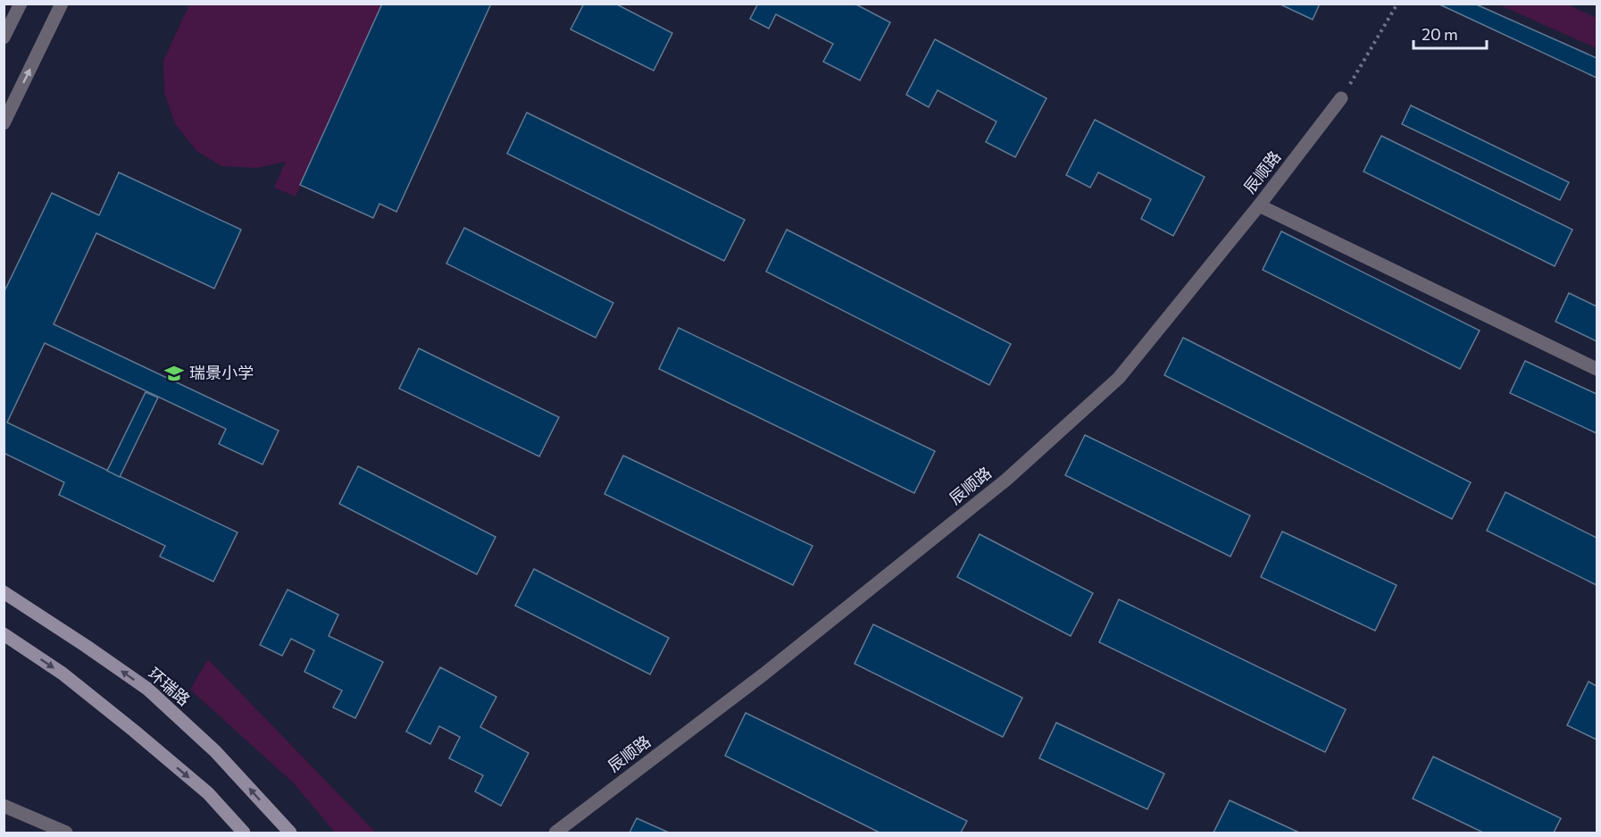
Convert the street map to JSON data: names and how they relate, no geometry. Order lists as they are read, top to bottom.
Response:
{
  "streets": {
    "main road": ["环瑞路"],
    "street": ["辰顺路"]
  },
  "places": {
    "school or university": ["瑞景小学"]
  },
  "scale_bar": "20 m"
}
